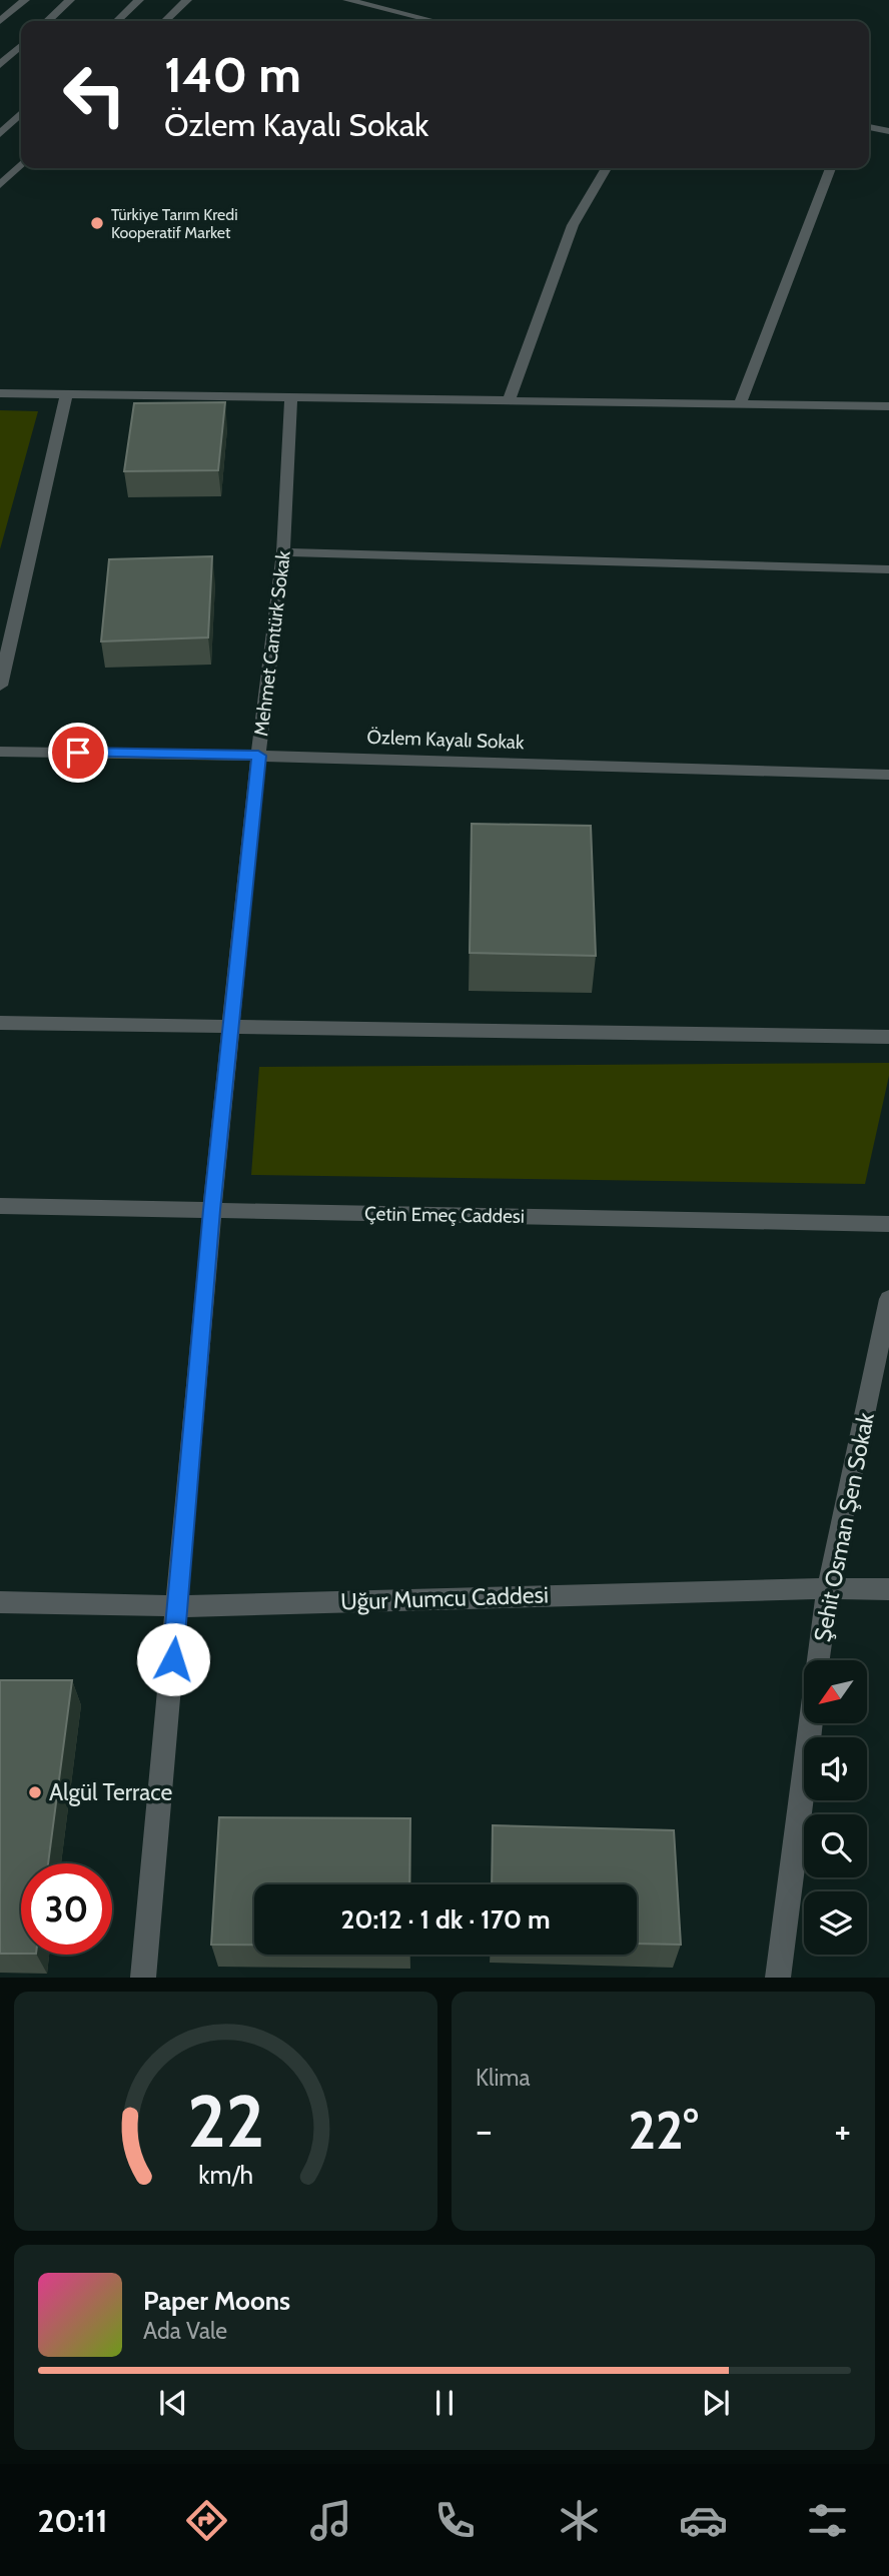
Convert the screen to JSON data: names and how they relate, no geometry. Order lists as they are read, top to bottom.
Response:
{
  "streets": {
    "street": [
      "Mehmet Cantürk Sokak",
      "Özlem Kayalı Sokak",
      "Çetin Emeç Caddesi",
      "Şehit Osman Şen Sokak",
      "Uğur Mumcu Caddesi"
    ]
  },
  "crossings": [
    ["Mehmet Cantürk Sokak", "Özlem Kayalı Sokak"],
    ["Mehmet Cantürk Sokak", "Çetin Emeç Caddesi"],
    ["Mehmet Cantürk Sokak", "Uğur Mumcu Caddesi"],
    ["Şehit Osman Şen Sokak", "Uğur Mumcu Caddesi"]
  ],
  "places": ["Türkiye Tarım Kredi Kooperatif Market", "Algül Terrace"],
  "north": "bottom left",
  "page": {
    "turn": ["140 m", "Özlem Kayalı Sokak"],
    "limit": "30",
    "trip": "20:12 · 1 dk · 170 m",
    "tile": "Klima",
    "heat": ["−", "22°", "+"],
    "song": ["Paper Moons", "Ada Vale"],
    "tabs": "20:11",
    "gauge": ["22", "km/h"]
  }
}
